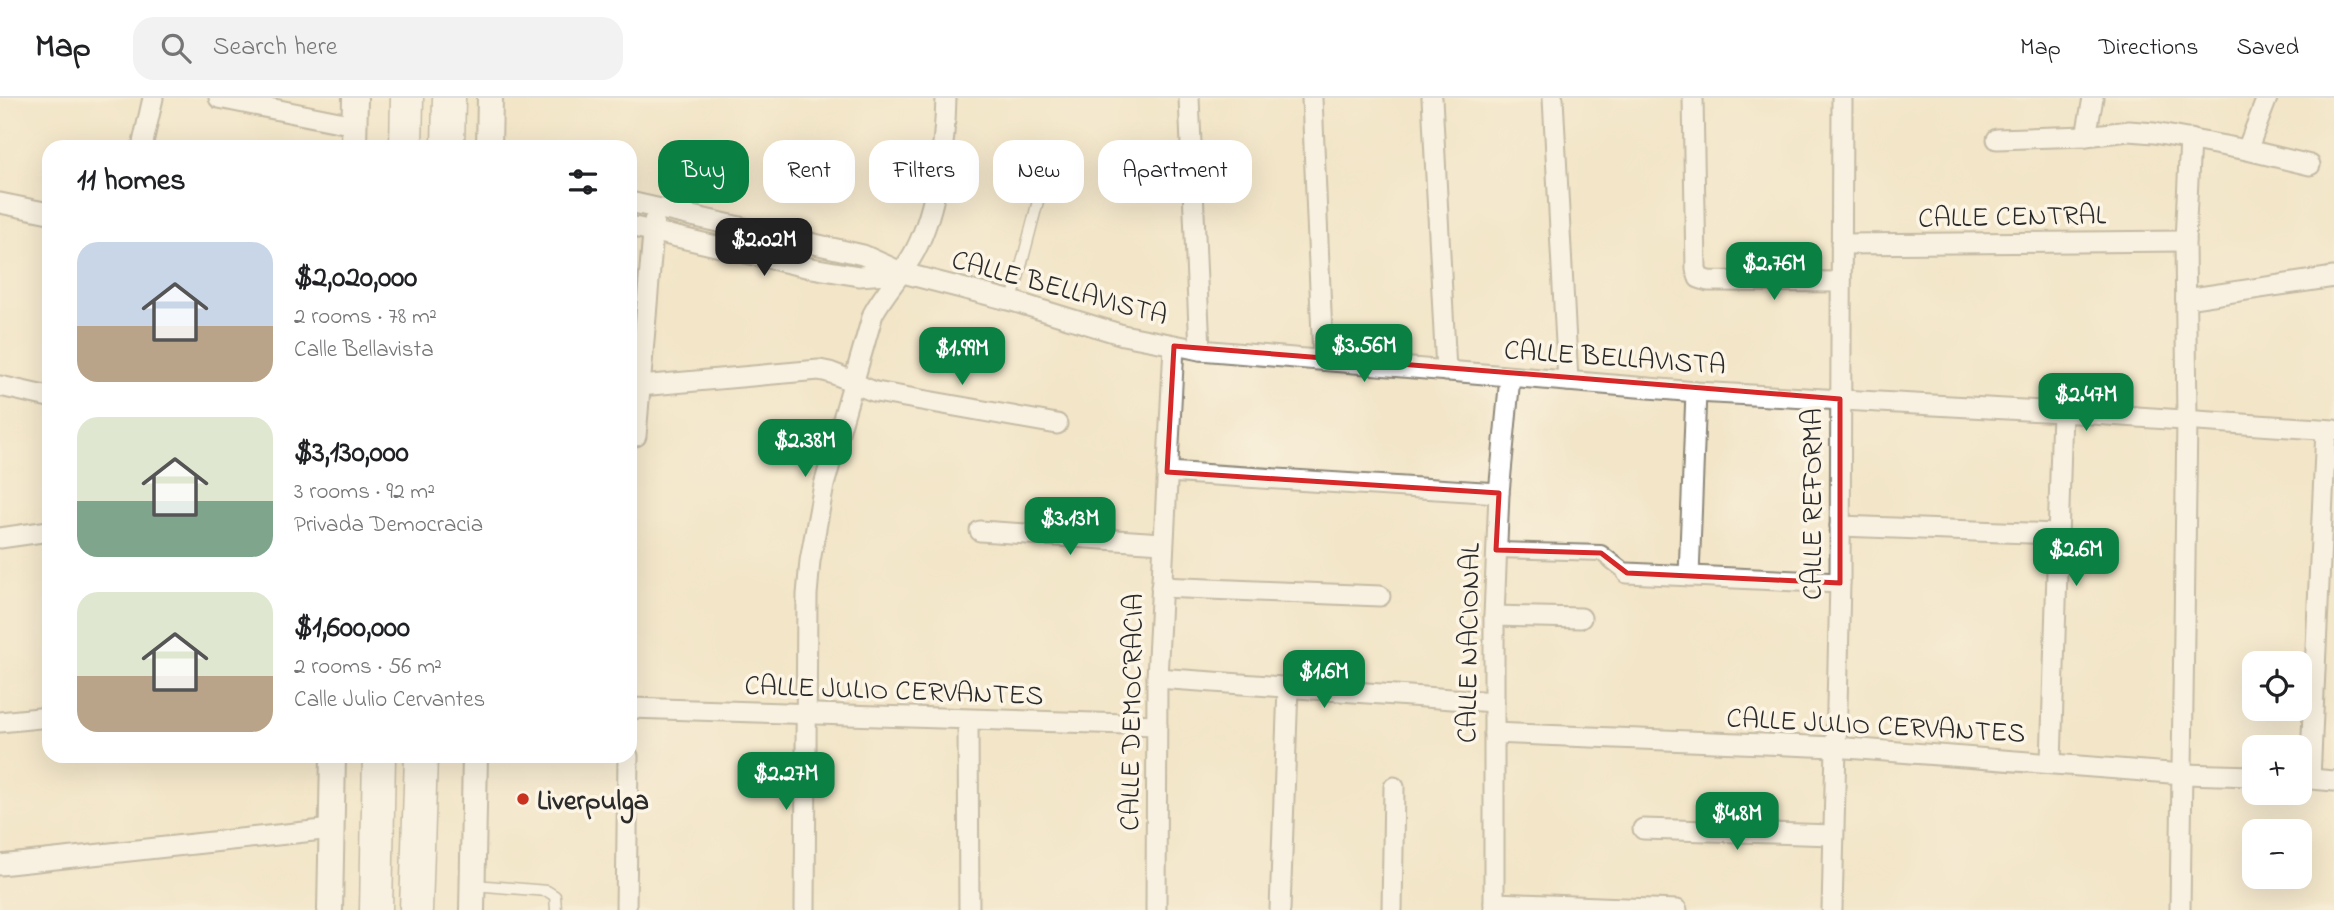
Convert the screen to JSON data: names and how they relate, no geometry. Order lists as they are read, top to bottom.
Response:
{
  "streets": {
    "street": [
      "CALLE CENTRAL",
      "CALLE BELLAVISTA",
      "CALLE REFORMA",
      "CALLE NACIONAL",
      "CALLE JULIO CERVANTES",
      "CALLE DEMOCRACIA"
    ]
  },
  "crossings": [
    ["CALLE CENTRAL", "CALLE REFORMA"],
    ["CALLE BELLAVISTA", "CALLE REFORMA"],
    ["CALLE BELLAVISTA", "CALLE NACIONAL"],
    ["CALLE BELLAVISTA", "CALLE DEMOCRACIA"],
    ["CALLE REFORMA", "CALLE JULIO CERVANTES"],
    ["CALLE NACIONAL", "CALLE JULIO CERVANTES"],
    ["CALLE JULIO CERVANTES", "CALLE DEMOCRACIA"]
  ],
  "places": ["Liverpulga"],
  "page": {
    "header": "Map",
    "search": "Search here",
    "nav": ["Map", "Directions", "Saved"],
    "chip": [
      "Buy",
      "Rent",
      "Filters",
      "New",
      "Apartment"
    ],
    "heading": "11 homes",
    "price": [
      "$2.02M",
      "$2.76M",
      "$3.56M",
      "$1.99M",
      "$2.47M",
      "$2.38M",
      "$3.13M",
      "$2.6M",
      "$1.6M",
      "$2.27M",
      "$4.8M"
    ],
    "list": [
      {
        "name": "$2,020,000",
        "note": "2 rooms · 78 m² · Calle Bellavista"
      },
      {
        "name": "$3,130,000",
        "note": "3 rooms · 92 m² · Privada Democracia"
      },
      {
        "name": "$1,600,000",
        "note": "2 rooms · 56 m² · Calle Julio Cervantes"
      }
    ],
    "map_buttons": ["+", "−"]
  }
}
